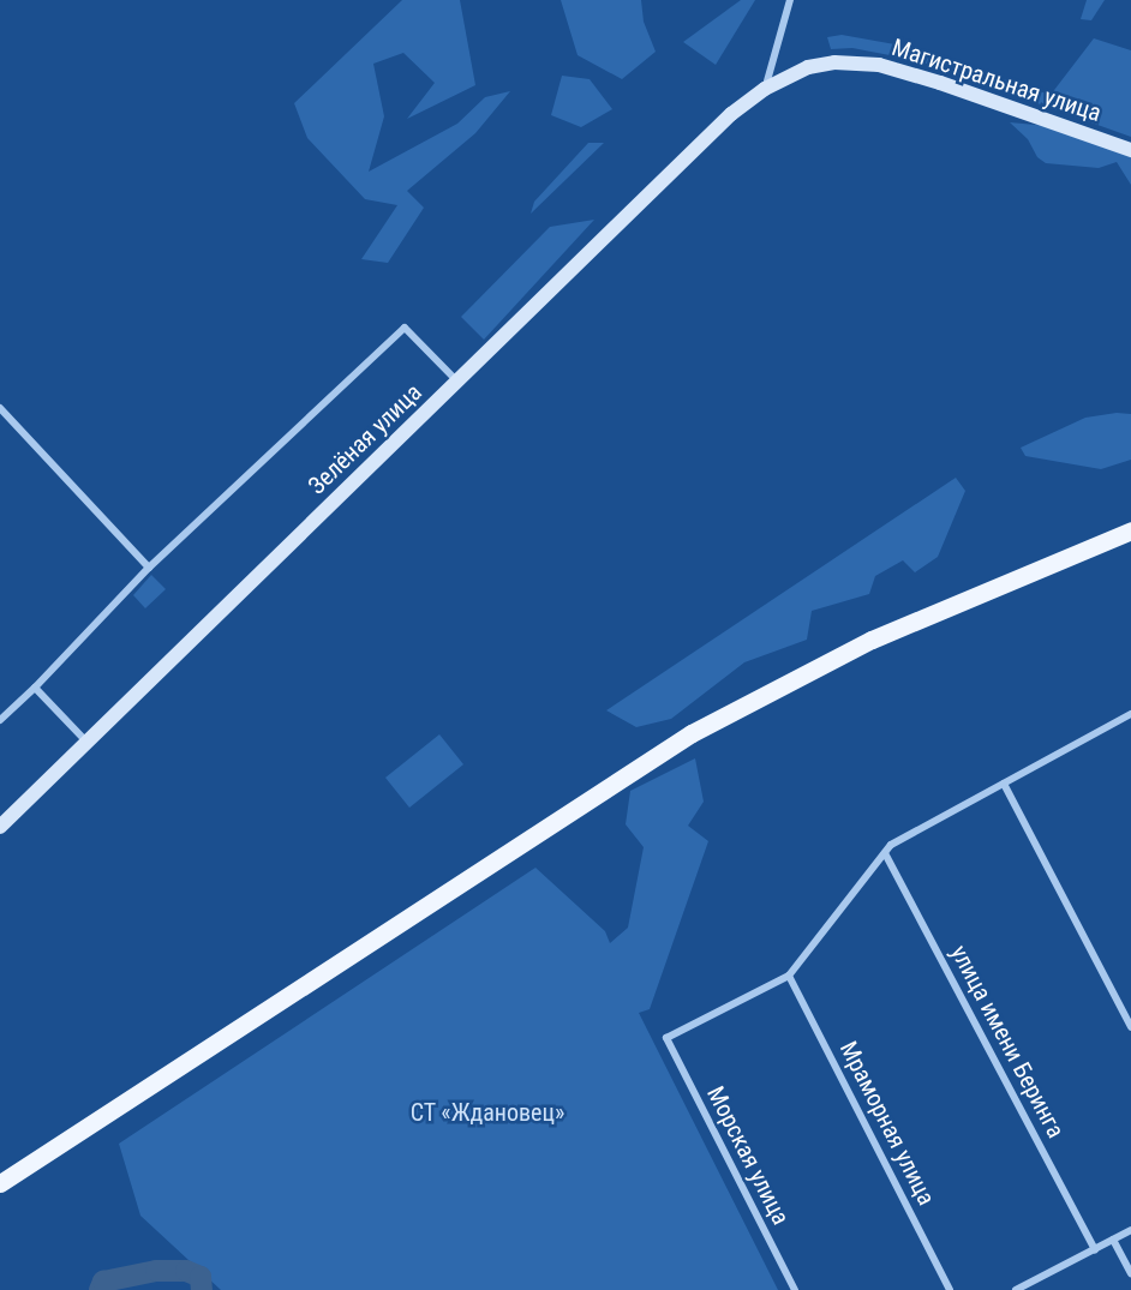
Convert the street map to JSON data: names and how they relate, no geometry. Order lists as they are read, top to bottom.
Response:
{
  "streets": {
    "street": [
      "Магистральная улица",
      "Зелёная улица",
      "улица имени Беринга",
      "Мраморная улица",
      "Морская улица"
    ]
  },
  "crossings": [
    ["Магистральная улица", "Зелёная улица"],
    ["Мраморная улица", "Морская улица"]
  ],
  "parks": ["СТ «Ждановец»"]
}
